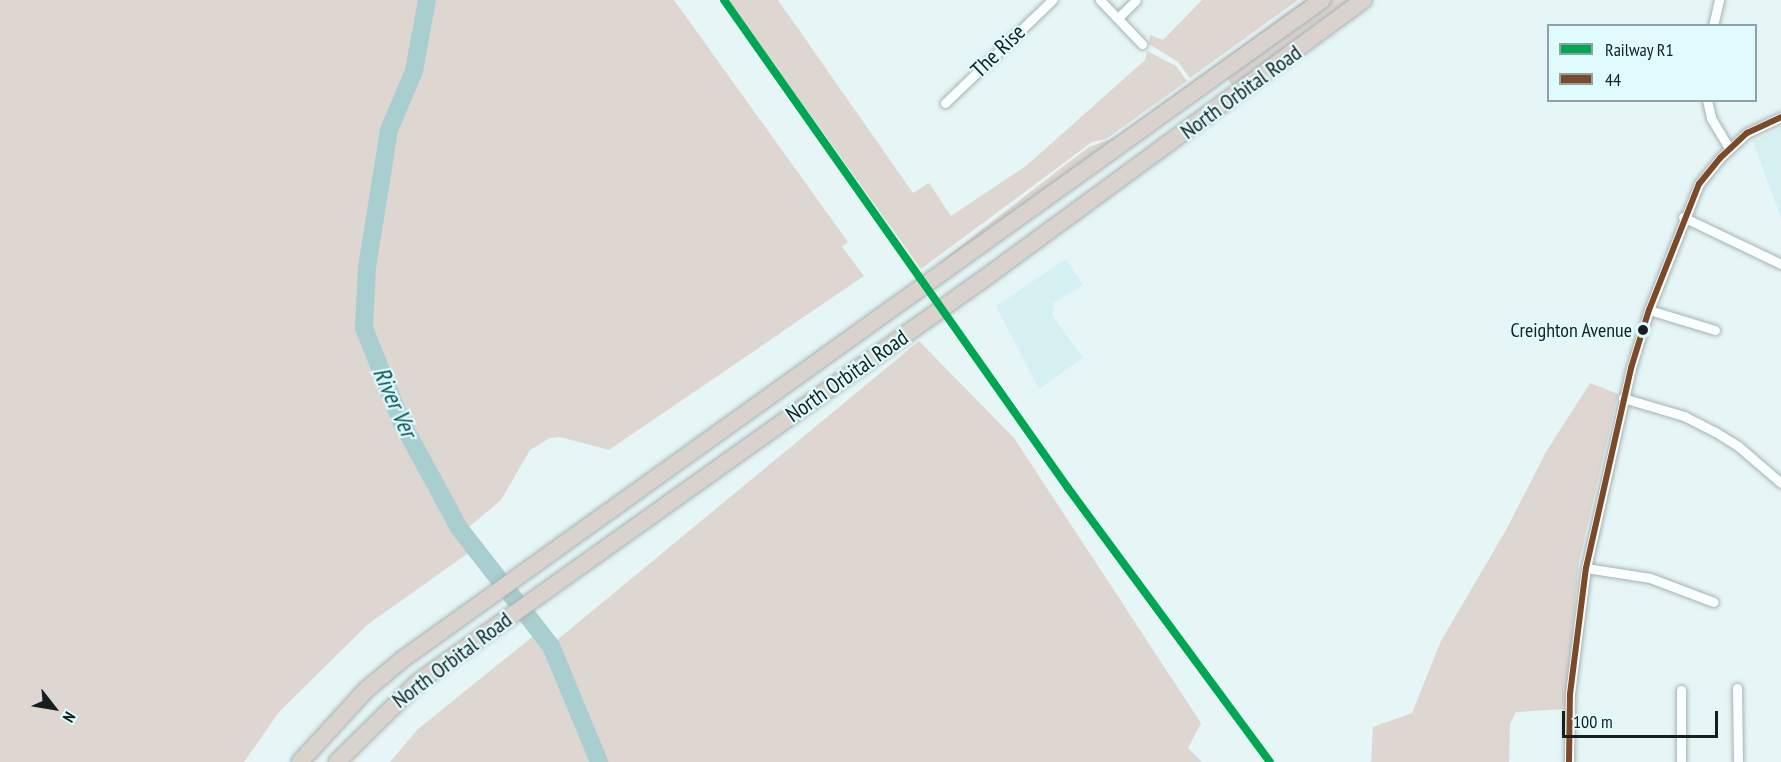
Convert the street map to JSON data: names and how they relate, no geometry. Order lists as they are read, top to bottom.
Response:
{
  "streets": {
    "highway": ["North Orbital Road"],
    "street": ["The Rise"]
  },
  "water": ["River Ver"],
  "places": ["Creighton Avenue"],
  "lines": ["rail line R1", "transit line 44"],
  "legend": ["Railway R1", "44"],
  "scale_bar": "100 m",
  "north": "bottom right"
}
